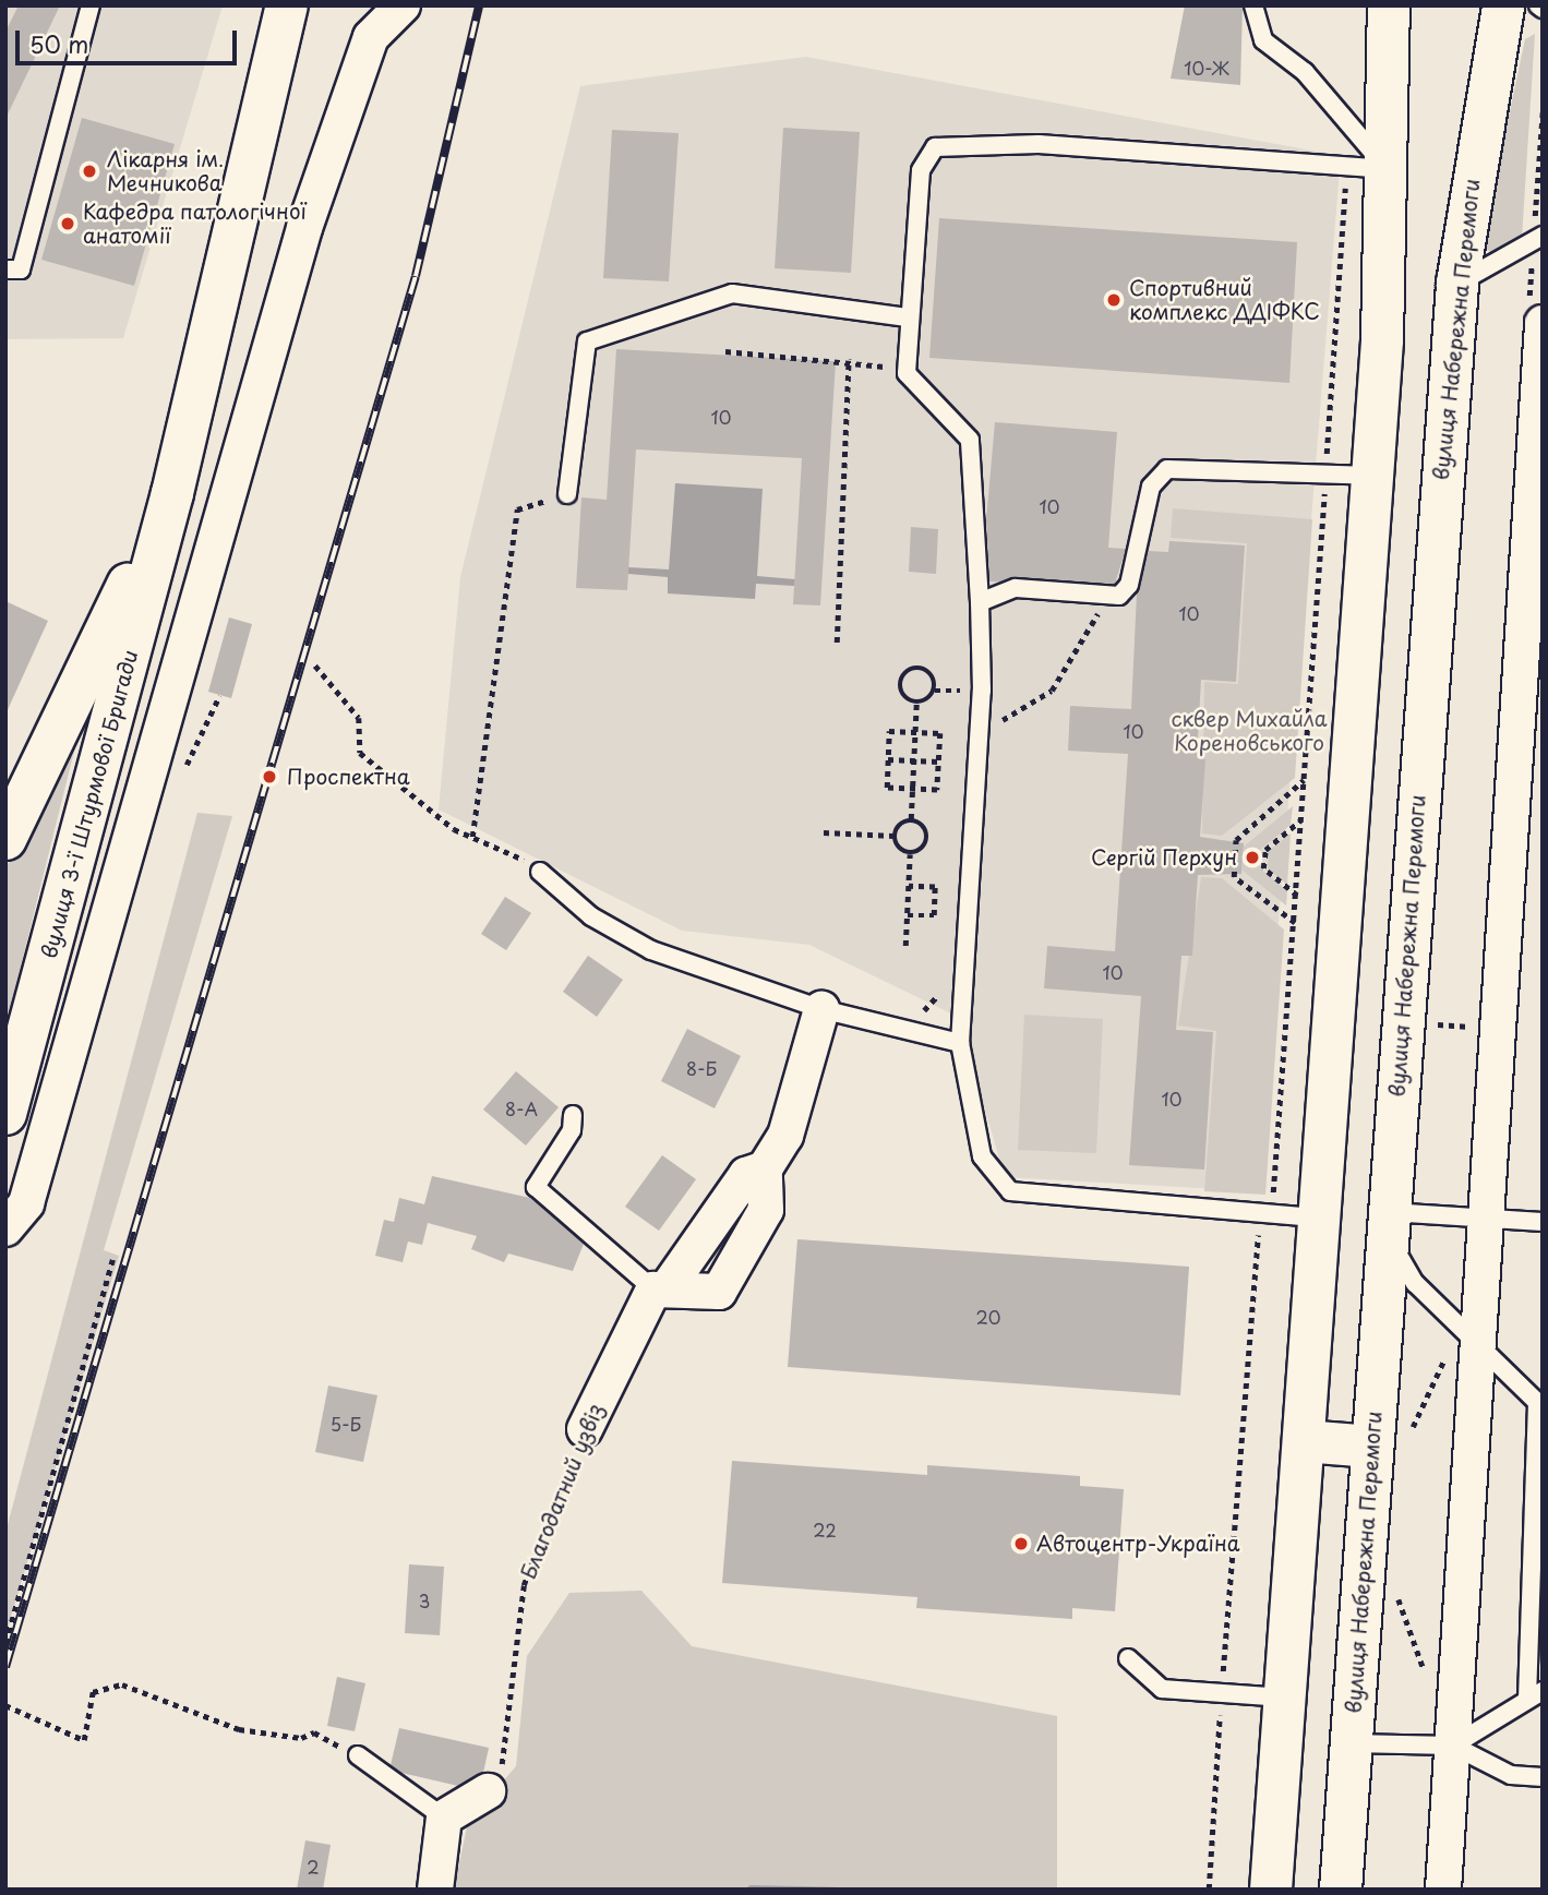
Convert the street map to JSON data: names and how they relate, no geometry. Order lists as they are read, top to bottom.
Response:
{
  "streets": {
    "main road": ["вулиця Набережна Перемоги", "вулиця 3-ї Штурмової Бригади"],
    "street": ["Благодатний узвіз"]
  },
  "parks": ["сквер Михайла Кореновського"],
  "places": [
    "Лікарня ім. Мечникова",
    "Кафедра патологічної анатомії",
    "Спортивний комплекс ДДІФКС",
    "Проспектна",
    "Сергій Перхун",
    "Автоцентр-Україна"
  ],
  "house_numbers": [
    "10-Ж",
    "10",
    "10",
    "10",
    "10",
    "10",
    "8-Б",
    "10",
    "8-А",
    "20",
    "5-Б",
    "22",
    "3",
    "2"
  ],
  "scale_bar": "50 m"
}
